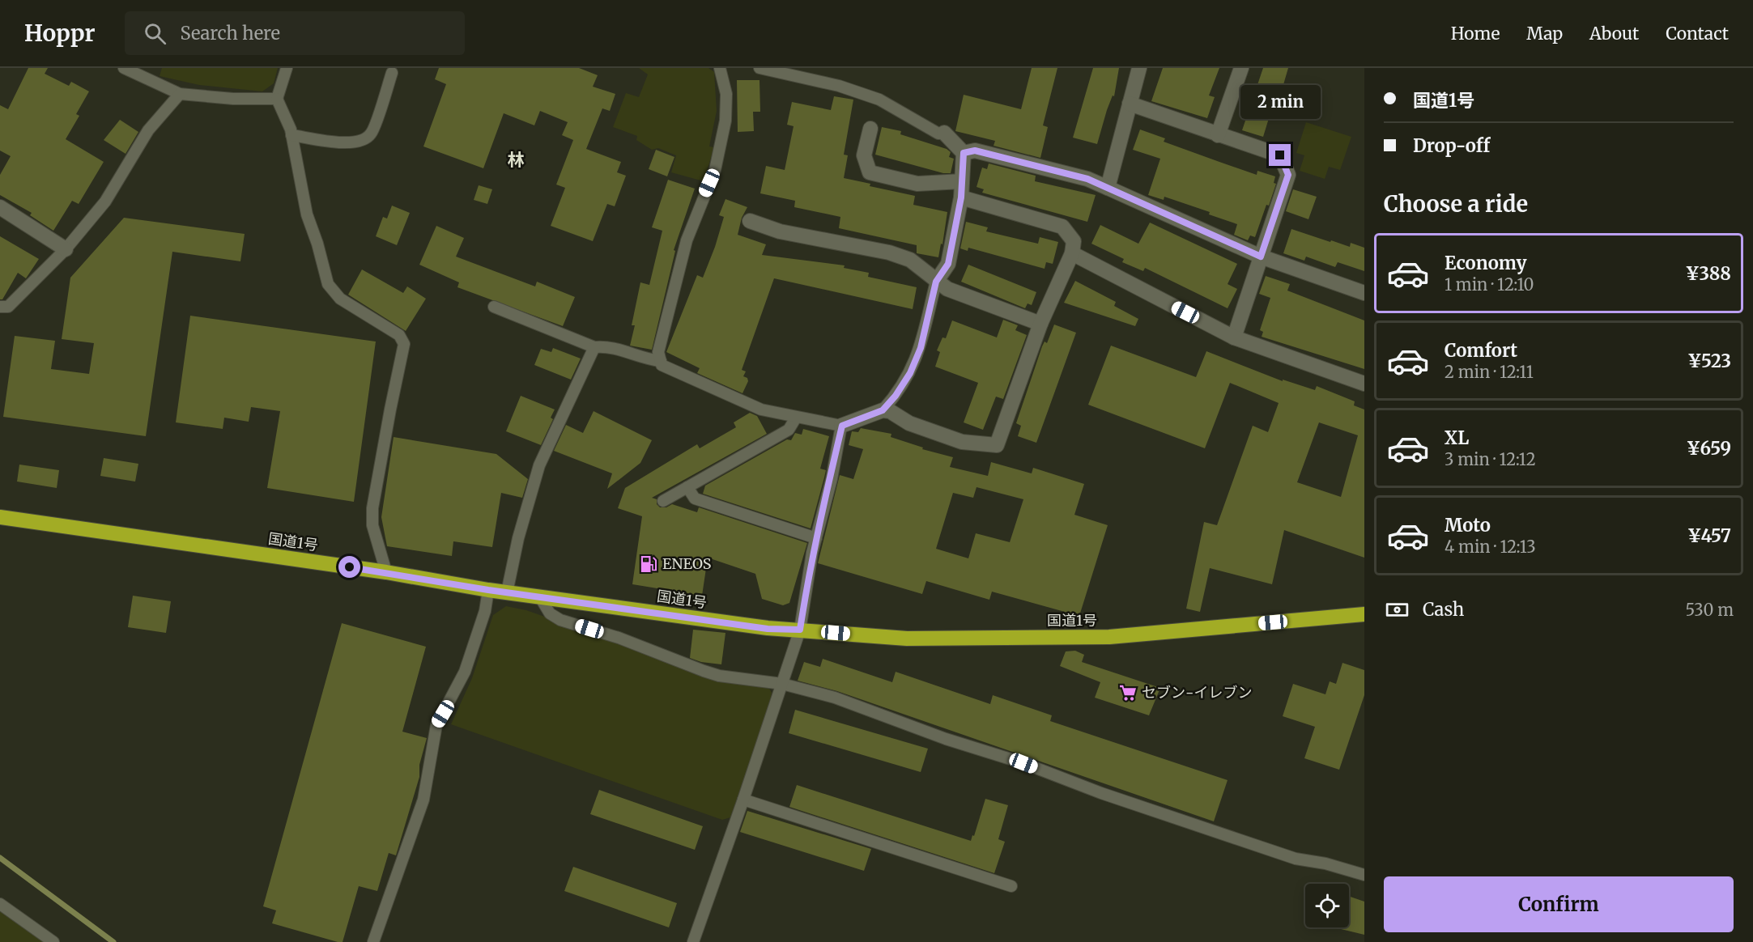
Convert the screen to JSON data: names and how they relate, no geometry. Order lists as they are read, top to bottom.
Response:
{
  "streets": {
    "highway": ["国道1号"]
  },
  "districts": ["林"],
  "places": {
    "fuel station": ["ENEOS"],
    "supermarket": ["セブン-イレブン"]
  },
  "page": {
    "header": "Hoppr",
    "search": "Search here",
    "nav": [
      "Home",
      "Map",
      "About",
      "Contact"
    ],
    "banner": ["国道1号", "Drop-off"],
    "bubble": "2 min",
    "heading": "Choose a ride",
    "list": [
      {
        "name": "Economy",
        "note": "1 min · 12:10",
        "value": "¥388"
      },
      {
        "name": "Comfort",
        "note": "2 min · 12:11",
        "value": "¥523"
      },
      {
        "name": "XL",
        "note": "3 min · 12:12",
        "value": "¥659"
      },
      {
        "name": "Moto",
        "note": "4 min · 12:13",
        "value": "¥457"
      }
    ],
    "pay": ["Cash", "530 m"],
    "buttons": "Confirm"
  }
}
